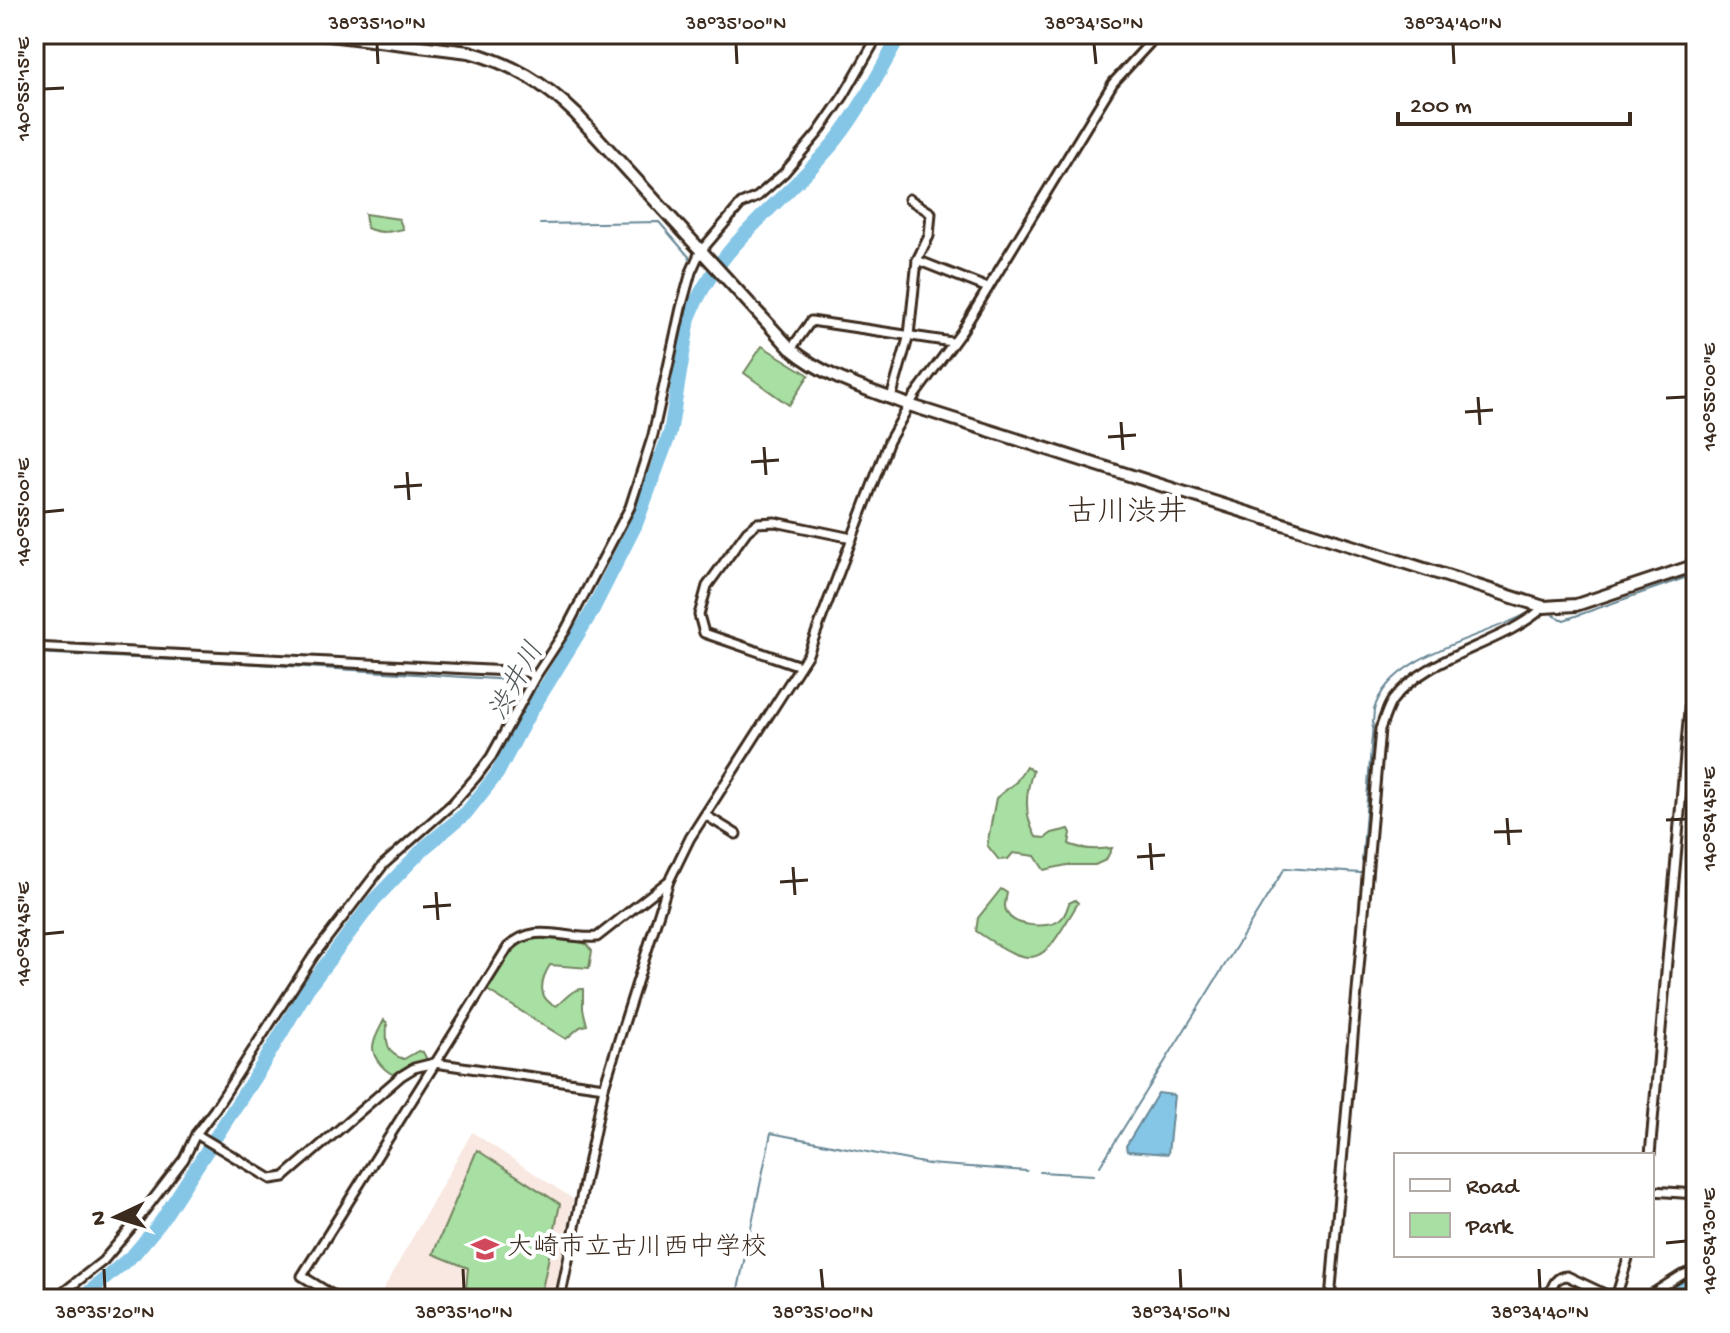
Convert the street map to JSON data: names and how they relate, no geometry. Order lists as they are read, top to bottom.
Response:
{
  "districts": ["古川渋井"],
  "water": ["渋井川"],
  "places": {
    "school or university": ["大崎市立古川西中学校"]
  },
  "legend": ["Road", "Park"],
  "scale_bar": "200 m",
  "north": "left",
  "coordinates": [
    "38°35'10\"N",
    "38°35'00\"N",
    "38°34'50\"N",
    "38°34'40\"N",
    "140°55'15\"E",
    "140°55'00\"E",
    "140°54'45\"E",
    "140°54'30\"E",
    "38°35'20\"N"
  ]
}
